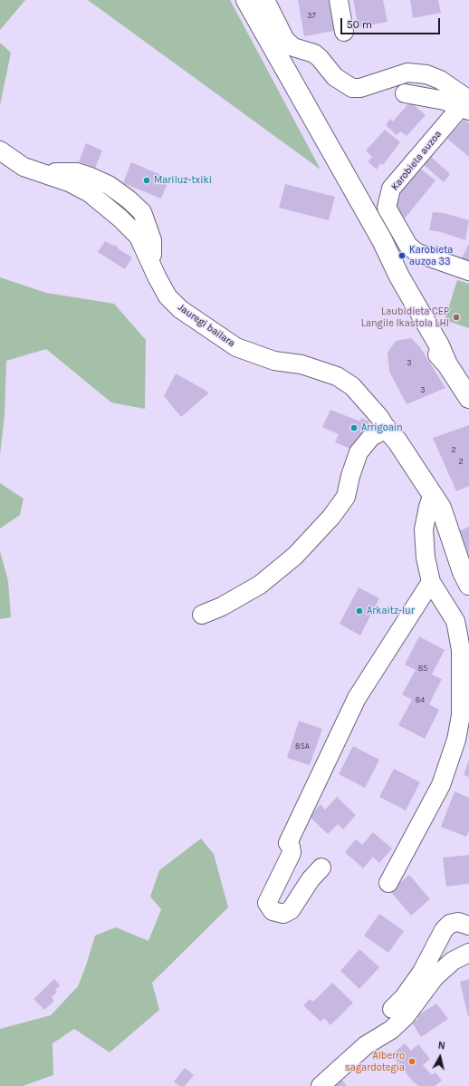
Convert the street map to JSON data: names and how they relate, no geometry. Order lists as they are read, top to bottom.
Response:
{
  "streets": {
    "street": ["Karobieta auzoa", "Jauregi bailara"]
  },
  "places": [
    "Mariluz-txiki",
    "Karobieta auzoa 33",
    "Laubidieta CEP Langile Ikastola LHI",
    "Arrigoain",
    "Arkaitz-lur",
    "Alberro sagardotegia"
  ],
  "house_numbers": [
    "37",
    "3",
    "3",
    "2",
    "2",
    "85",
    "84",
    "85A"
  ],
  "scale_bar": "50 m",
  "north": "top"
}
